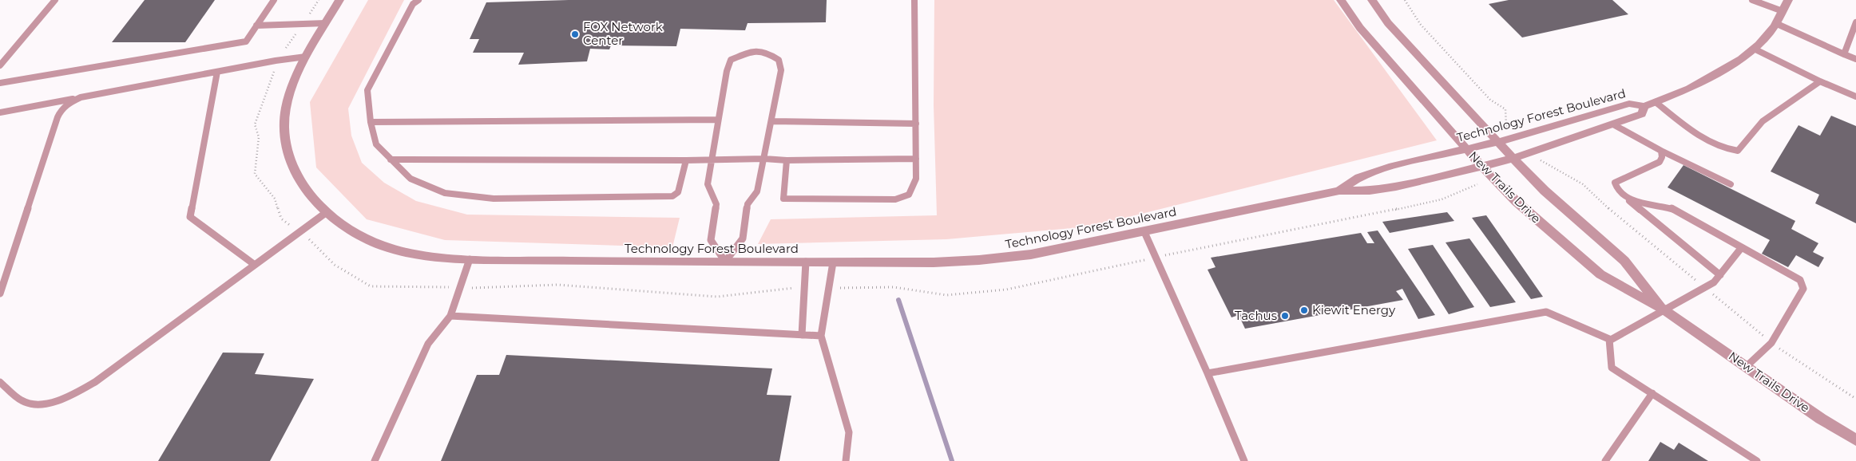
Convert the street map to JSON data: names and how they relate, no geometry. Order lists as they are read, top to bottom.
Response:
{
  "streets": {
    "street": ["Technology Forest Boulevard", "New Trails Drive"]
  },
  "crossings": [
    ["Technology Forest Boulevard", "New Trails Drive"]
  ],
  "places": ["FOX Network Center", "Kiewit Energy", "Tachus"]
}
